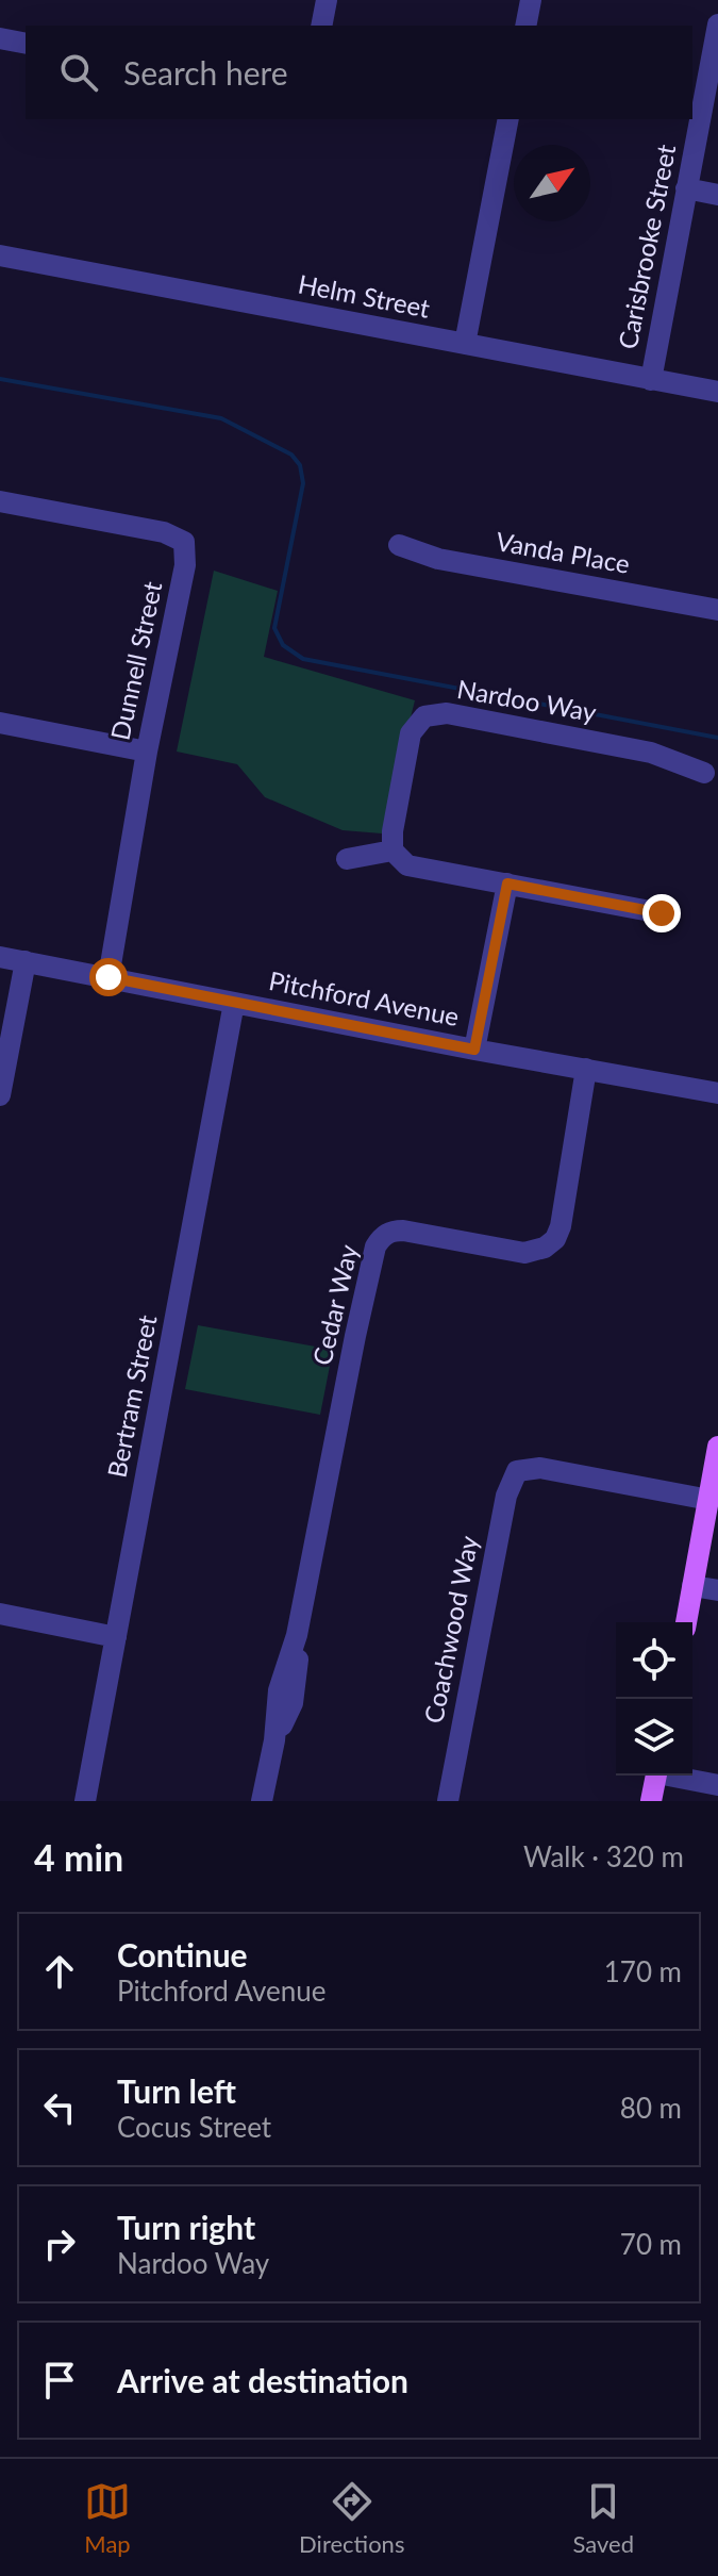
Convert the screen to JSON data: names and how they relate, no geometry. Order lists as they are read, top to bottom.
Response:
{
  "streets": {
    "street": [
      "Carisbrooke Street",
      "Helm Street",
      "Vanda Place",
      "Dunnell Street",
      "Nardoo Way",
      "Pitchford Avenue",
      "Cedar Way",
      "Bertram Street",
      "Coachwood Way"
    ]
  },
  "crossings": [
    ["Carisbrooke Street", "Helm Street"],
    ["Dunnell Street", "Pitchford Avenue"],
    ["Pitchford Avenue", "Cedar Way"],
    ["Pitchford Avenue", "Bertram Street"]
  ],
  "north": "top right",
  "page": {
    "search": "Search here",
    "heading": ["4 min", "Walk · 320 m"],
    "list": [
      ["Continue", "Pitchford Avenue", "170 m"],
      ["Turn left", "Cocus Street", "80 m"],
      ["Turn right", "Nardoo Way", "70 m"],
      "Arrive at destination"
    ],
    "nav": ["Map", "Directions", "Saved"]
  }
}
